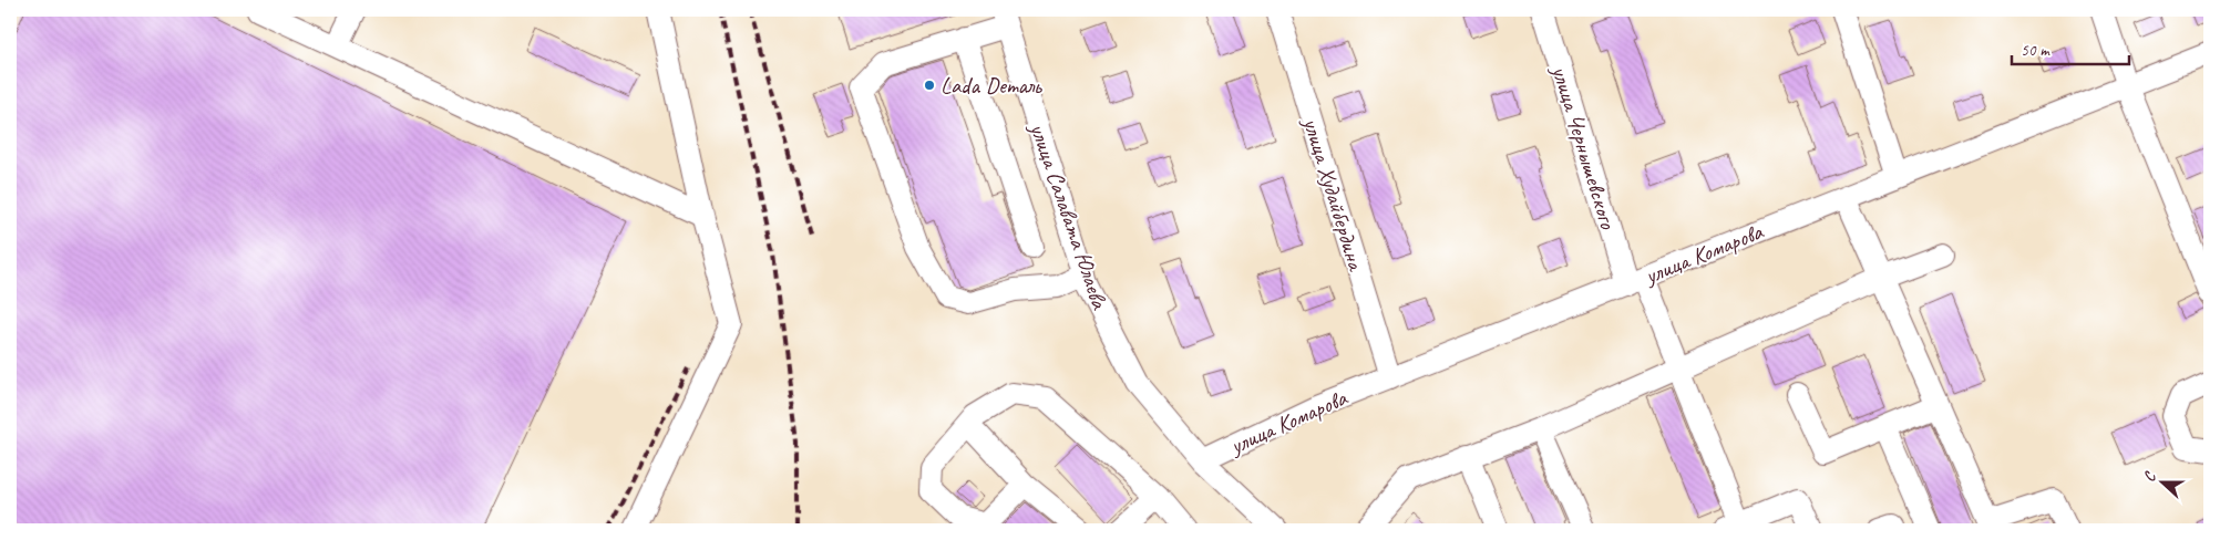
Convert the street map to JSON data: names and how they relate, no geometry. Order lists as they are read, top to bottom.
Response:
{
  "streets": {
    "street": [
      "улица Чернышевского",
      "улица Худайбердина",
      "улица Салавата Юлаева",
      "улица Комарова"
    ]
  },
  "crossings": [
    ["улица Чернышевского", "улица Комарова"],
    ["улица Худайбердина", "улица Комарова"],
    ["улица Салавата Юлаева", "улица Комарова"]
  ],
  "places": ["Lada Dеталь"],
  "scale_bar": "50 m",
  "north": "left"
}
